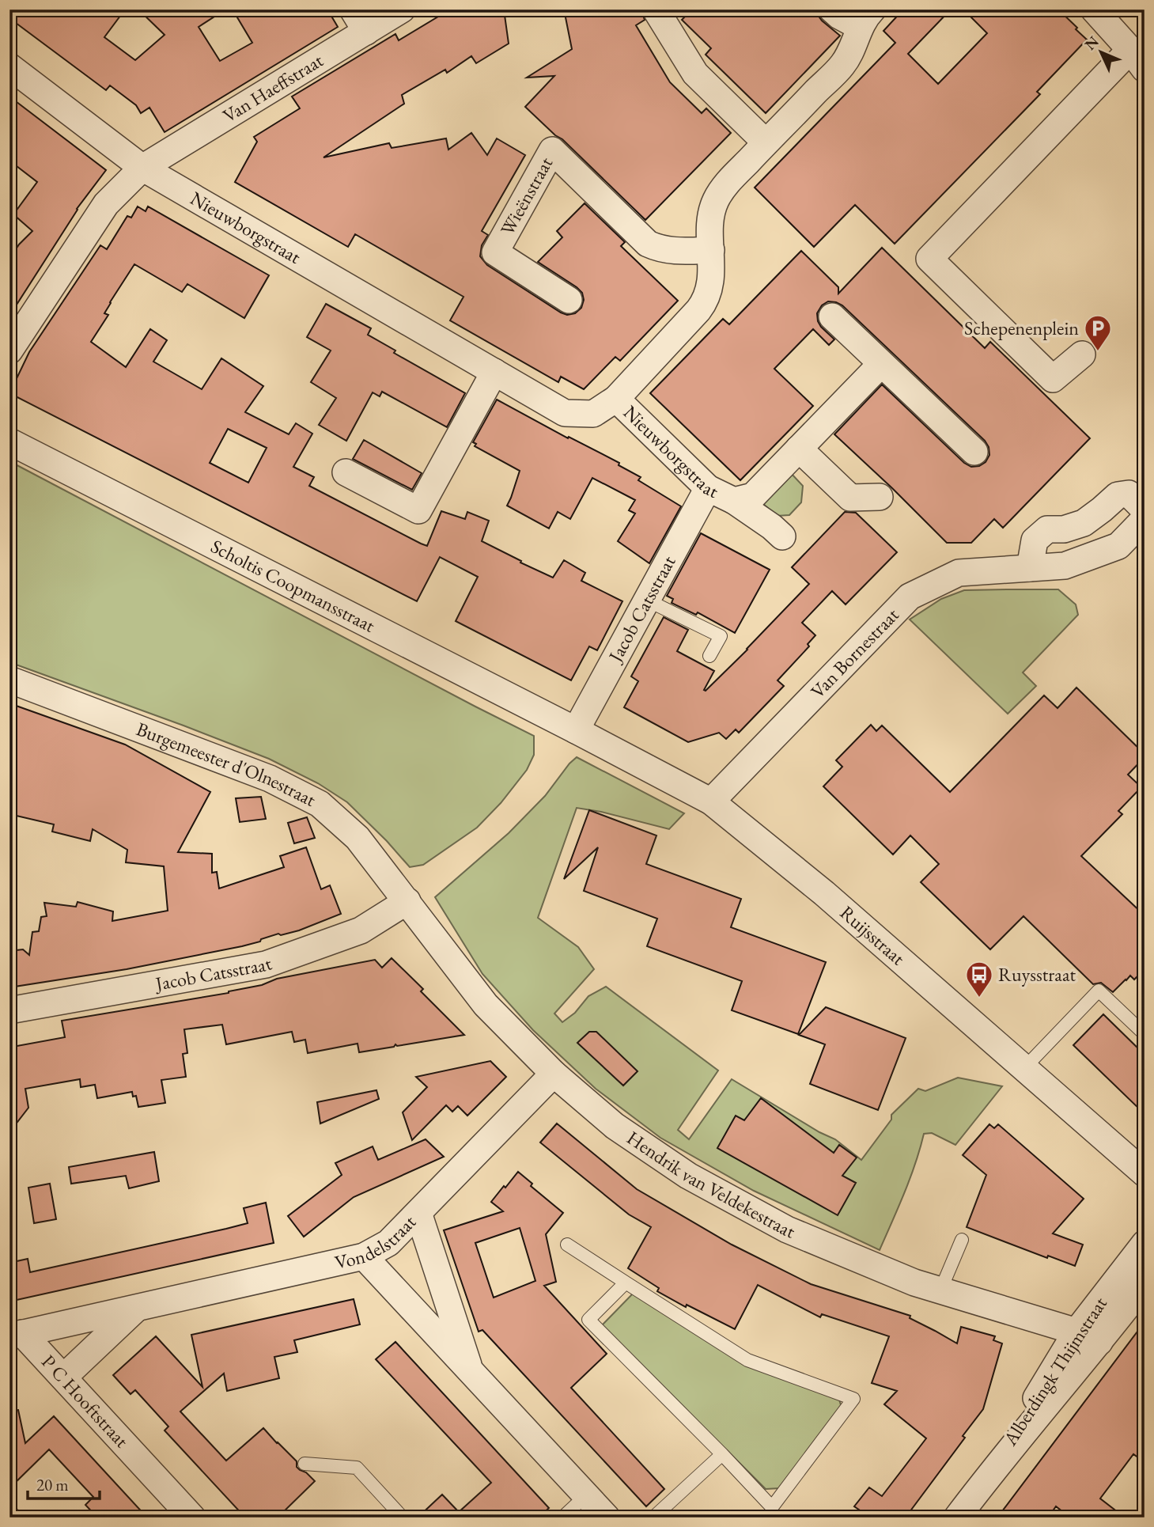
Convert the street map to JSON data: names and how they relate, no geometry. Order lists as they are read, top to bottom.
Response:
{
  "streets": {
    "street": [
      "Van Haeffstraat",
      "Wieënstraat",
      "Nieuwborgstraat",
      "Scholtis Coopmansstraat",
      "Jacob Catsstraat",
      "Van Bornestraat",
      "Burgemeester d'Olnestraat",
      "Ruijsstraat",
      "Hendrik van Veldekestraat",
      "Vondelstraat",
      "Alberdingk Thijmstraat",
      "P C Hooftstraat"
    ]
  },
  "crossings": [
    ["Van Haeffstraat", "Nieuwborgstraat"],
    ["Nieuwborgstraat", "Jacob Catsstraat"],
    ["Scholtis Coopmansstraat", "Jacob Catsstraat"],
    ["Scholtis Coopmansstraat", "Ruijsstraat"],
    ["Jacob Catsstraat", "Burgemeester d'Olnestraat"],
    ["Jacob Catsstraat", "Ruijsstraat"],
    ["Jacob Catsstraat", "Hendrik van Veldekestraat"],
    ["Van Bornestraat", "Ruijsstraat"],
    ["Burgemeester d'Olnestraat", "Hendrik van Veldekestraat"],
    ["Hendrik van Veldekestraat", "Vondelstraat"],
    ["Hendrik van Veldekestraat", "Alberdingk Thijmstraat"],
    ["Vondelstraat", "P C Hooftstraat"]
  ],
  "places": {
    "parking": ["Schepenenplein"],
    "bus stop": ["Ruysstraat"]
  },
  "scale_bar": "20 m",
  "north": "top left"
}
